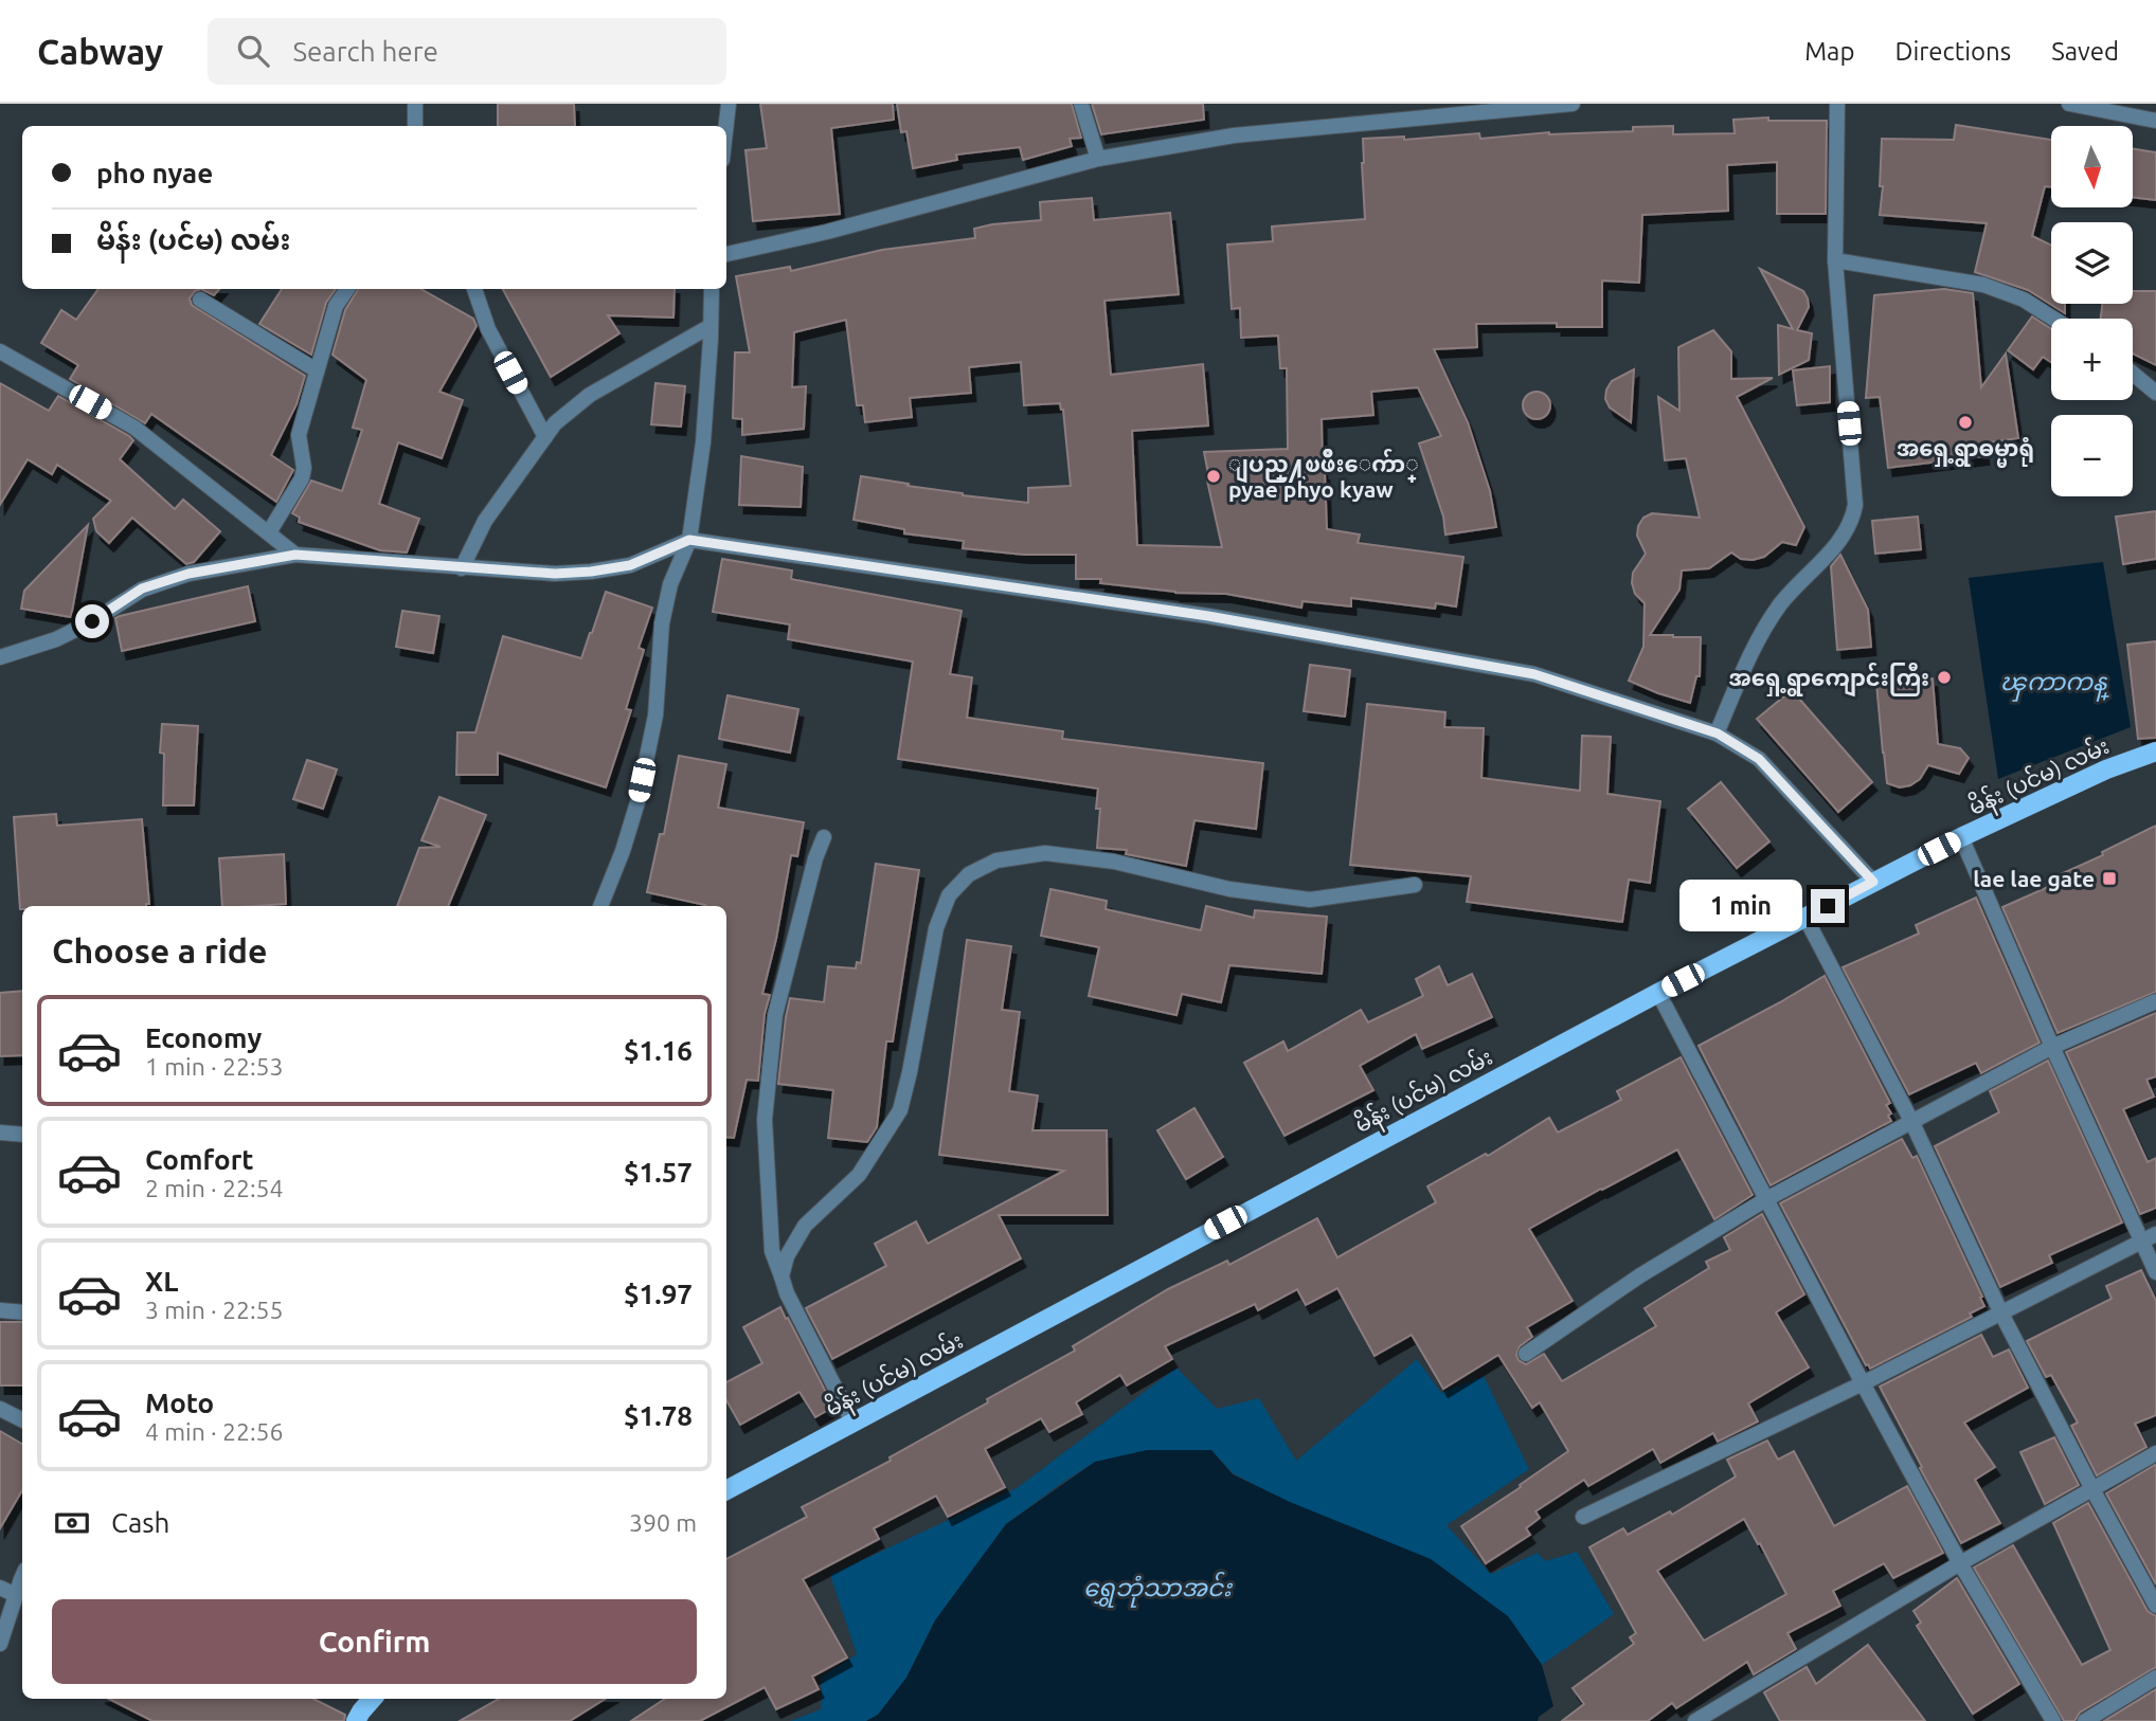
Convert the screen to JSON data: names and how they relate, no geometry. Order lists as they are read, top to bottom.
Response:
{
  "streets": {
    "main road": ["မိန်း (ပင်မ) လမ်း"]
  },
  "water": ["ၾကာကန္", "ရွှေဘုံသာအင်း"],
  "places": {
    "other": ["အရှေ့ရွာဓမ္မာရုံ", "ျပည္႔ၿဖိဳးေက်ာ္ pyae phyo kyaw", "အရှေ့ရွာကျောင်းကြီး"],
    "transit": ["lae lae gate"]
  },
  "north": "bottom",
  "page": {
    "header": "Cabway",
    "search": "Search here",
    "nav": ["Map", "Directions", "Saved"],
    "map_buttons": ["+", "−"],
    "banner": ["pho nyae", "မိန်း (ပင်မ) လမ်း"],
    "bubble": "1 min",
    "heading": "Choose a ride",
    "list": [
      {
        "name": "Economy",
        "note": "1 min · 22:53",
        "value": "$1.16"
      },
      {
        "name": "Comfort",
        "note": "2 min · 22:54",
        "value": "$1.57"
      },
      {
        "name": "XL",
        "note": "3 min · 22:55",
        "value": "$1.97"
      },
      {
        "name": "Moto",
        "note": "4 min · 22:56",
        "value": "$1.78"
      }
    ],
    "pay": ["Cash", "390 m"],
    "buttons": "Confirm"
  }
}
